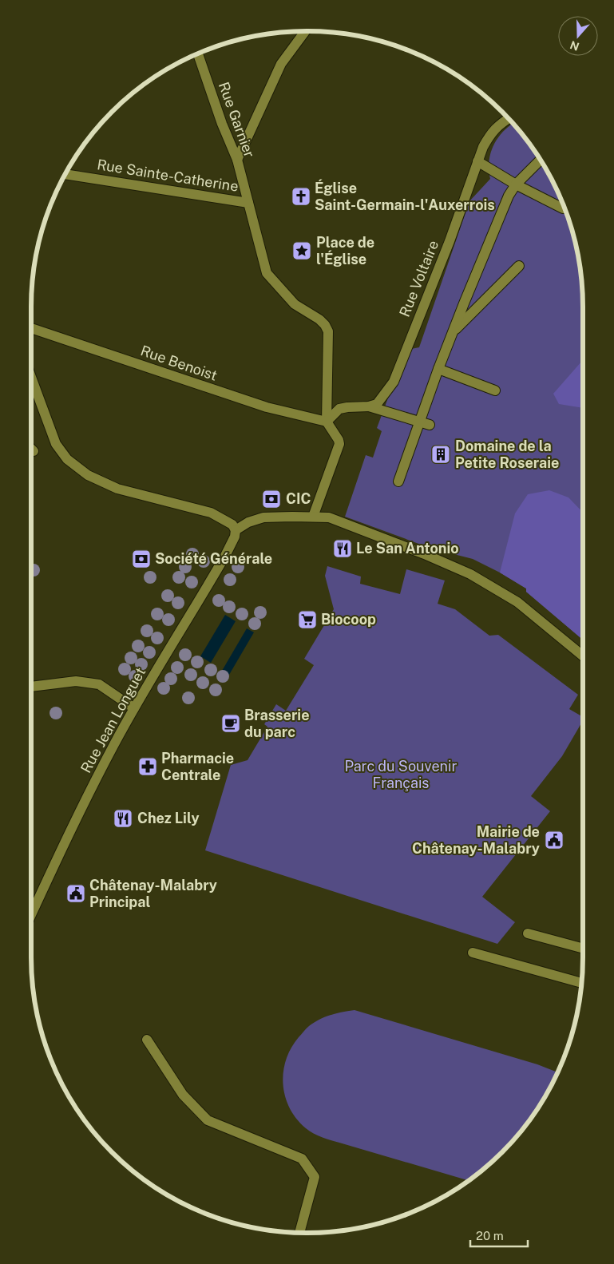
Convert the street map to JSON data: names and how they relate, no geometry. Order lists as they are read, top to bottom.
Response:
{
  "streets": {
    "street": [
      "Rue Garnier",
      "Rue Sainte-Catherine",
      "Rue Voltaire",
      "Rue Benoist",
      "Rue Jean Longuet"
    ]
  },
  "crossings": [
    ["Rue Garnier", "Rue Sainte-Catherine"],
    ["Rue Garnier", "Rue Benoist"]
  ],
  "parks": ["Parc du Souvenir Français"],
  "places": {
    "church": ["Église Saint-Germain-l'Auxerrois"],
    "place": ["Place de l'Église"],
    "building": ["Domaine de la Petite Roseraie"],
    "bank": ["CIC", "Société Générale"],
    "restaurant": ["Le San Antonio", "Chez Lily"],
    "supermarket": ["Biocoop"],
    "cafe": ["Brasserie du parc"],
    "pharmacy": ["Pharmacie Centrale"],
    "public building": ["Mairie de Châtenay-Malabry", "Châtenay-Malabry Principal"]
  },
  "scale_bar": "20 m",
  "north": "bottom"
}
